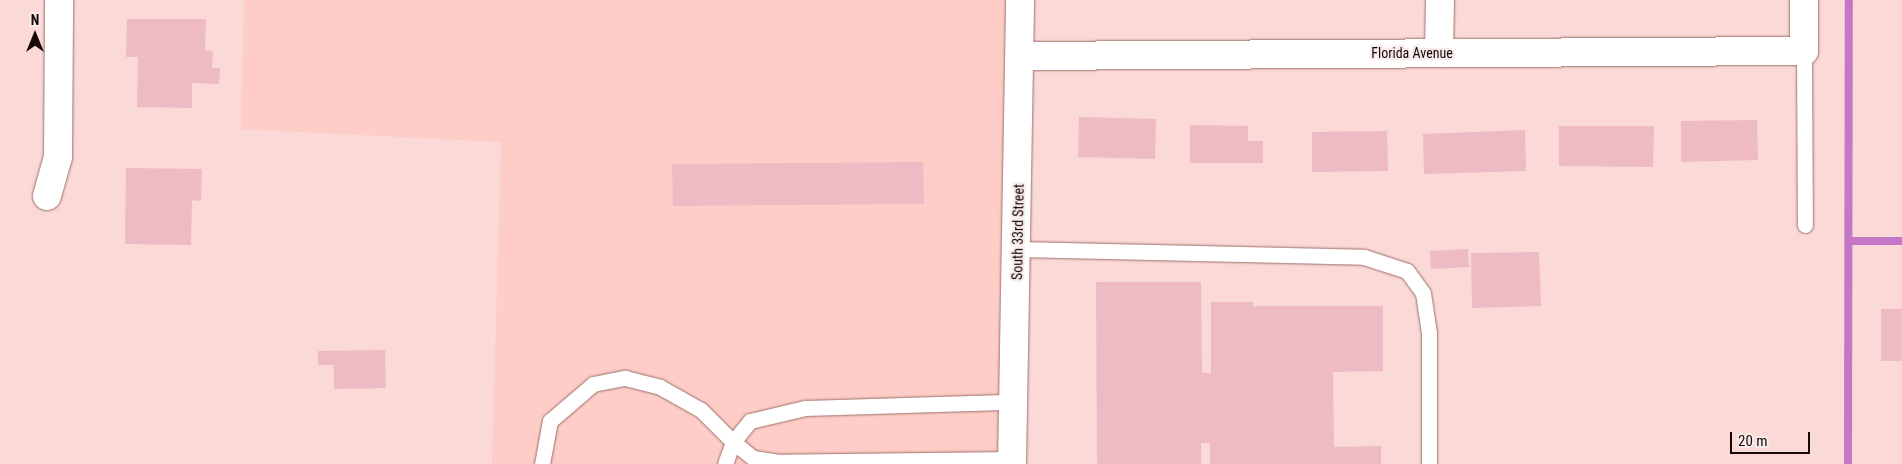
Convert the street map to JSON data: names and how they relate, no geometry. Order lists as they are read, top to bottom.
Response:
{
  "streets": {
    "street": ["Florida Avenue", "South 33rd Street"]
  },
  "crossings": [
    ["Florida Avenue", "South 33rd Street"]
  ],
  "scale_bar": "20 m",
  "north": "top"
}
